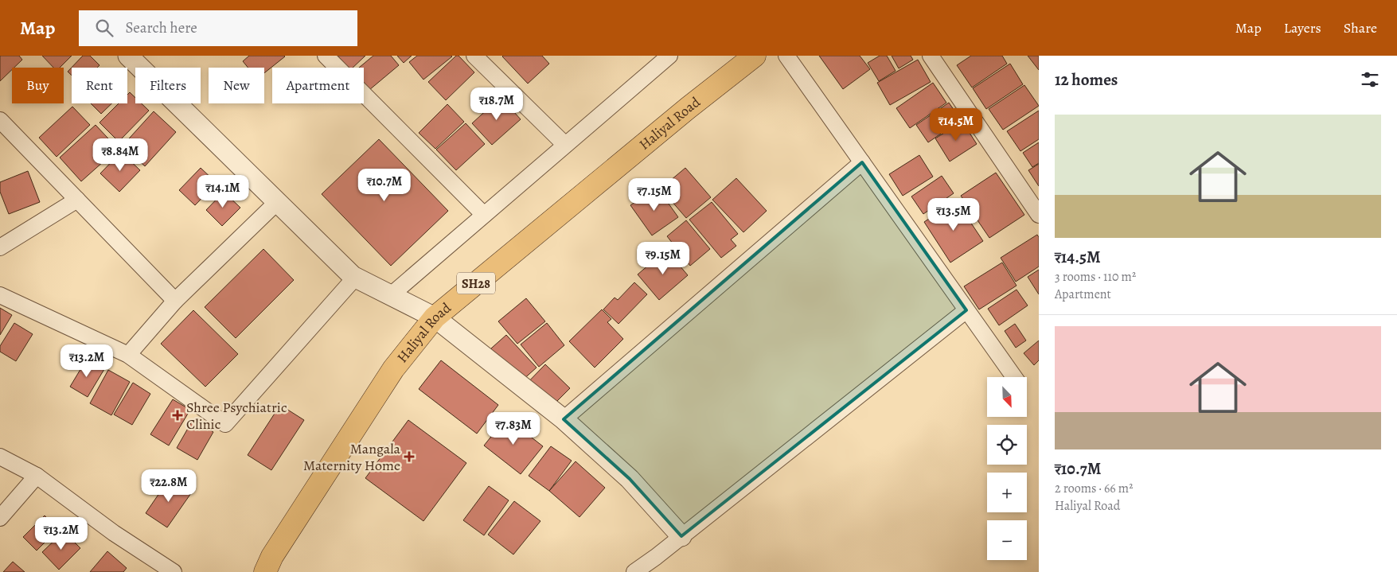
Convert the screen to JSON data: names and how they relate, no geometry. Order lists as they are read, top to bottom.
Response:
{
  "streets": {
    "main road": ["Haliyal Road", "SH28"]
  },
  "places": {
    "health": ["Shree Psychiatric Clinic", "Mangala Maternity Home"]
  },
  "north": "bottom right",
  "page": {
    "header": "Map",
    "search": "Search here",
    "nav": ["Map", "Layers", "Share"],
    "heading": "12 homes",
    "chip": [
      "Buy",
      "Rent",
      "Filters",
      "New",
      "Apartment"
    ],
    "price": [
      "₹18.7M",
      "₹14.5M",
      "₹8.84M",
      "₹10.7M",
      "₹14.1M",
      "₹7.15M",
      "₹13.5M",
      "₹9.15M",
      "₹13.2M",
      "₹7.83M",
      "₹22.8M",
      "₹13.2M"
    ],
    "list": [
      {
        "name": "₹14.5M",
        "note": "3 rooms · 110 m² · Apartment"
      },
      {
        "name": "₹10.7M",
        "note": "2 rooms · 66 m² · Haliyal Road"
      }
    ],
    "map_buttons": ["+", "−"]
  }
}
